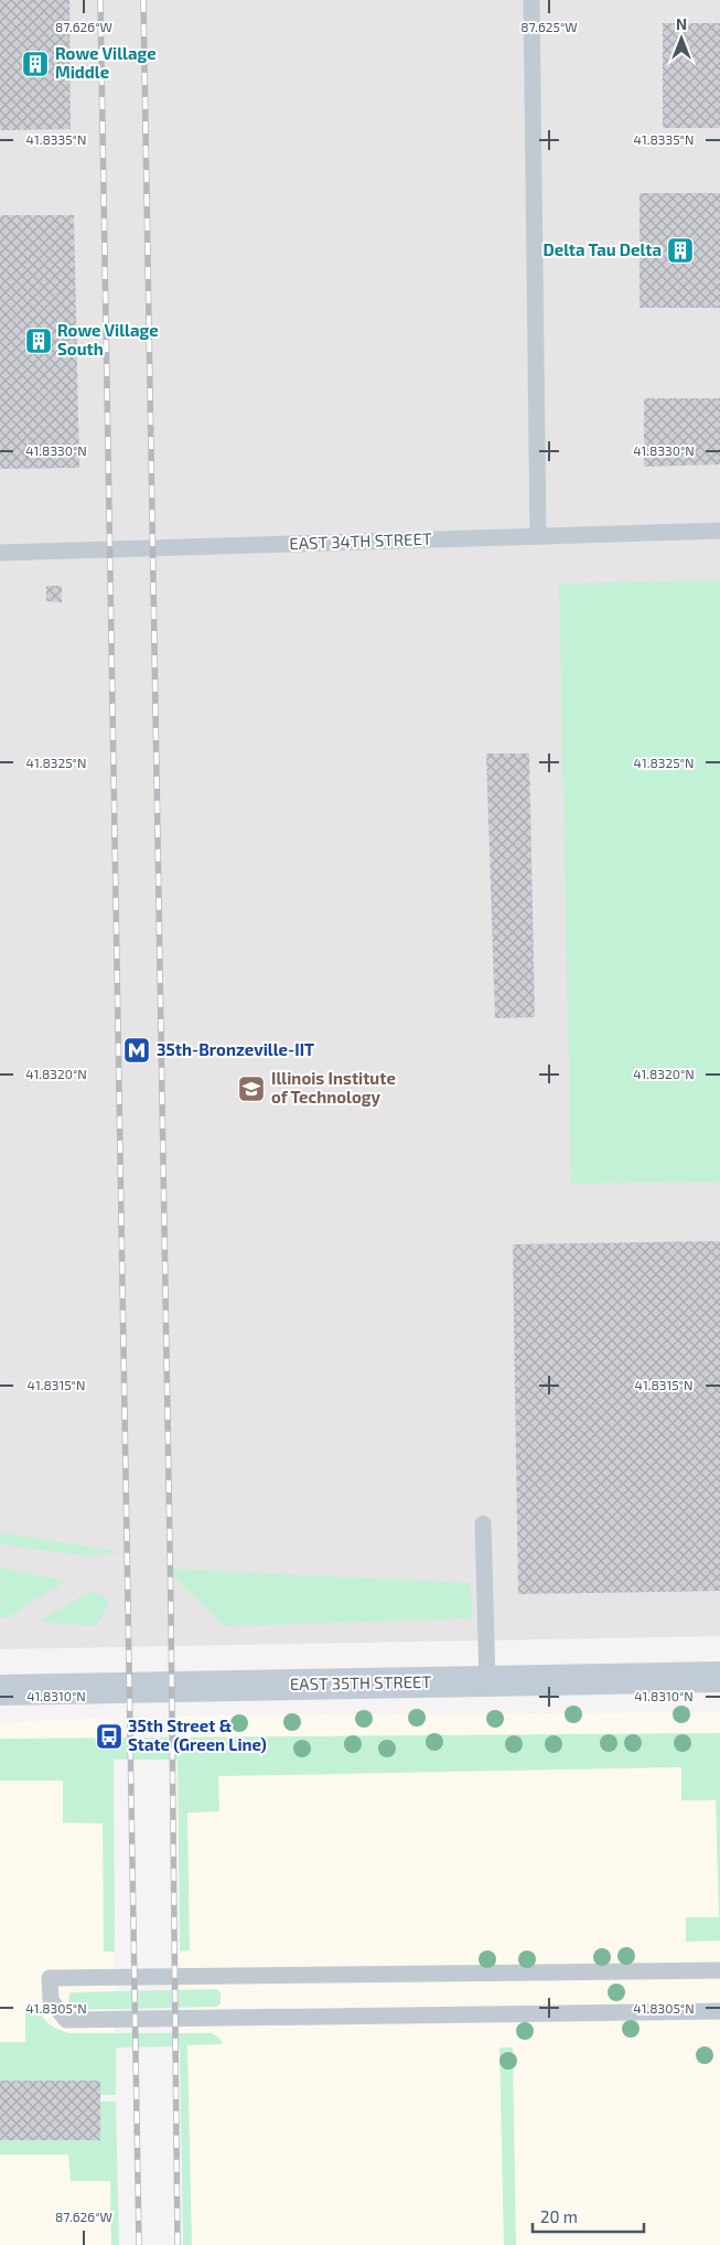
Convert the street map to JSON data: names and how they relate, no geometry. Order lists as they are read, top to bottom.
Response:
{
  "streets": {
    "main road": ["EAST 35TH STREET"],
    "lane": ["EAST 34TH STREET"]
  },
  "places": {
    "building": ["Rowe Village Middle", "Delta Tau Delta", "Rowe Village South"],
    "metro station": ["35th-Bronzeville-IIT"],
    "school or university": ["Illinois Institute of Technology"],
    "bus stop": ["35th Street & State (Green Line)"]
  },
  "scale_bar": "20 m",
  "north": "top",
  "coordinates": [
    "87.626°W",
    "87.625°W",
    "41.8335°N",
    "41.8330°N",
    "41.8325°N",
    "41.8320°N",
    "41.8315°N",
    "41.8310°N",
    "41.8305°N"
  ]
}
